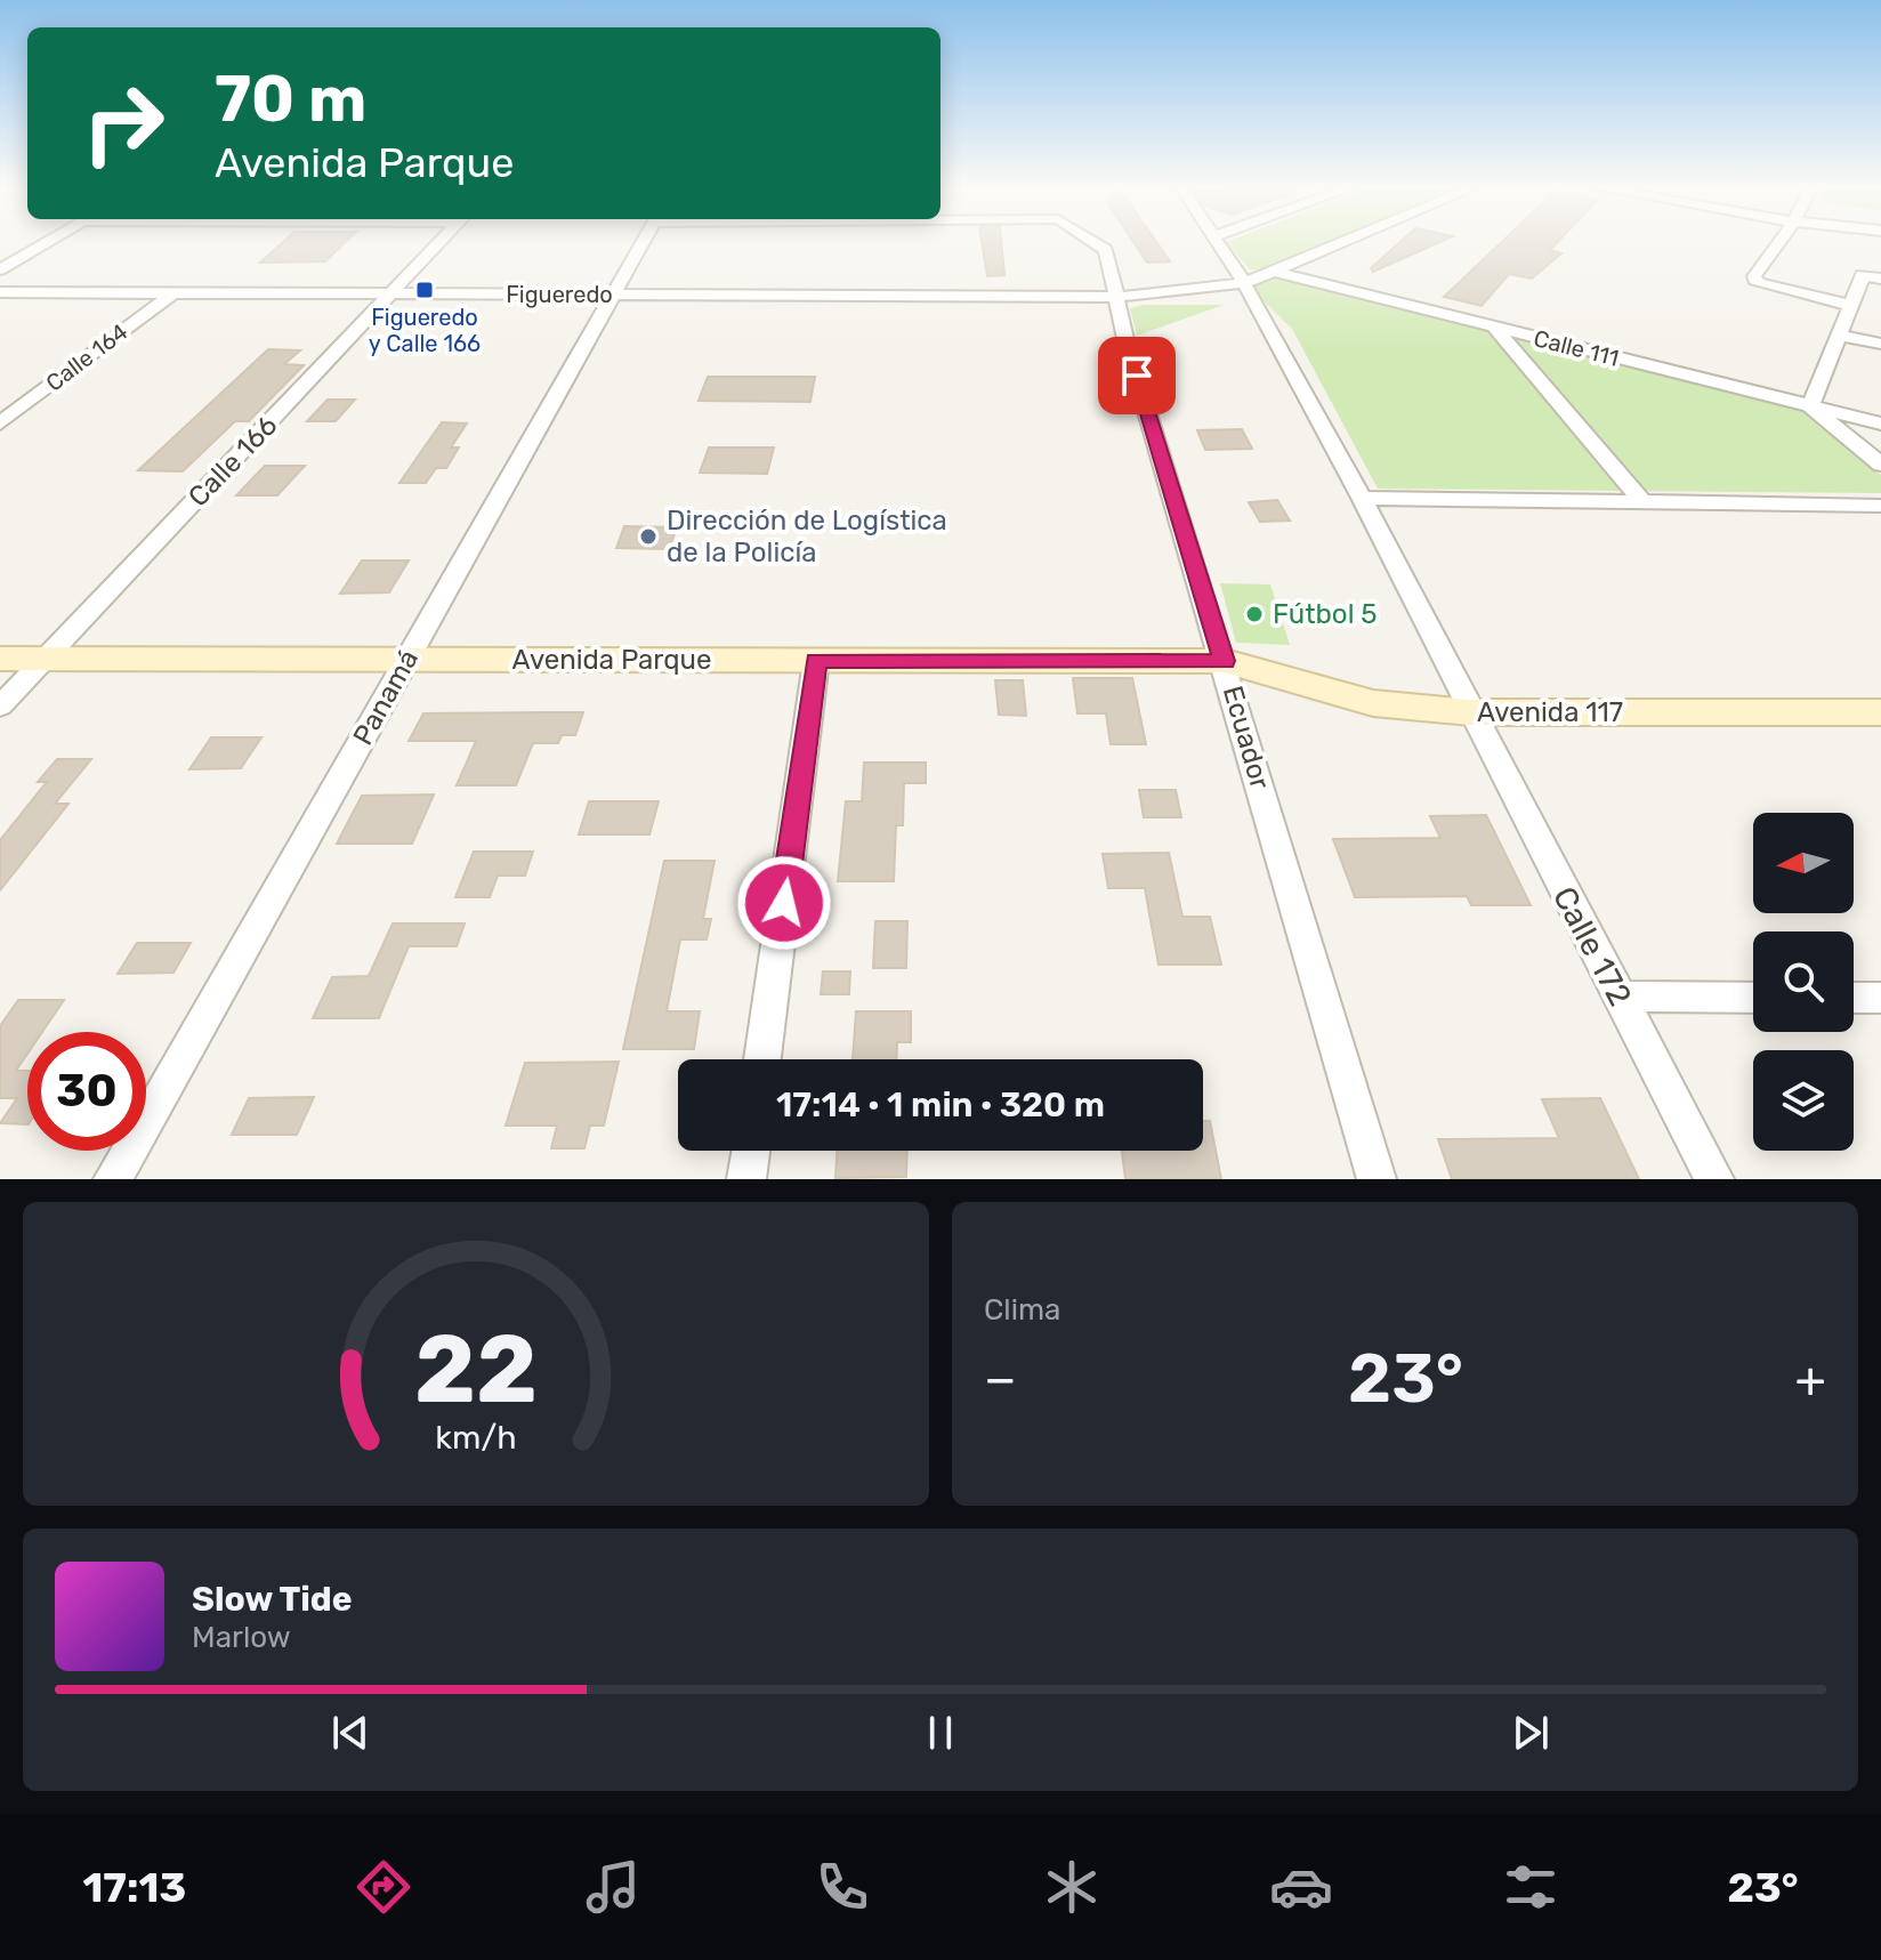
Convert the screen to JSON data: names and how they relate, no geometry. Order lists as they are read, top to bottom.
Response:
{
  "streets": {
    "street": [
      "Figueredo",
      "Calle 111",
      "Calle 164",
      "Calle 166",
      "Avenida Parque",
      "Panamá",
      "Avenida 117",
      "Ecuador",
      "Calle 172"
    ]
  },
  "crossings": [
    ["Figueredo", "Calle 111"],
    ["Figueredo", "Calle 164"],
    ["Figueredo", "Calle 166"],
    ["Figueredo", "Panamá"],
    ["Figueredo", "Ecuador"],
    ["Figueredo", "Calle 172"],
    ["Calle 166", "Avenida Parque"],
    ["Avenida Parque", "Panamá"],
    ["Avenida Parque", "Avenida 117"],
    ["Avenida Parque", "Ecuador"],
    ["Avenida 117", "Ecuador"],
    ["Avenida 117", "Calle 172"]
  ],
  "places": {
    "transit": ["Figueredo y Calle 166"],
    "other": ["Dirección de Logística de la Policía", "Fútbol 5"]
  },
  "north": "left",
  "page": {
    "turn": ["70 m", "Avenida Parque"],
    "limit": "30",
    "trip": "17:14 · 1 min · 320 m",
    "tile": "Clima",
    "heat": ["−", "23°", "+"],
    "song": ["Slow Tide", "Marlow"],
    "tabs": ["17:13", "23°"],
    "gauge": ["22", "km/h"]
  }
}
